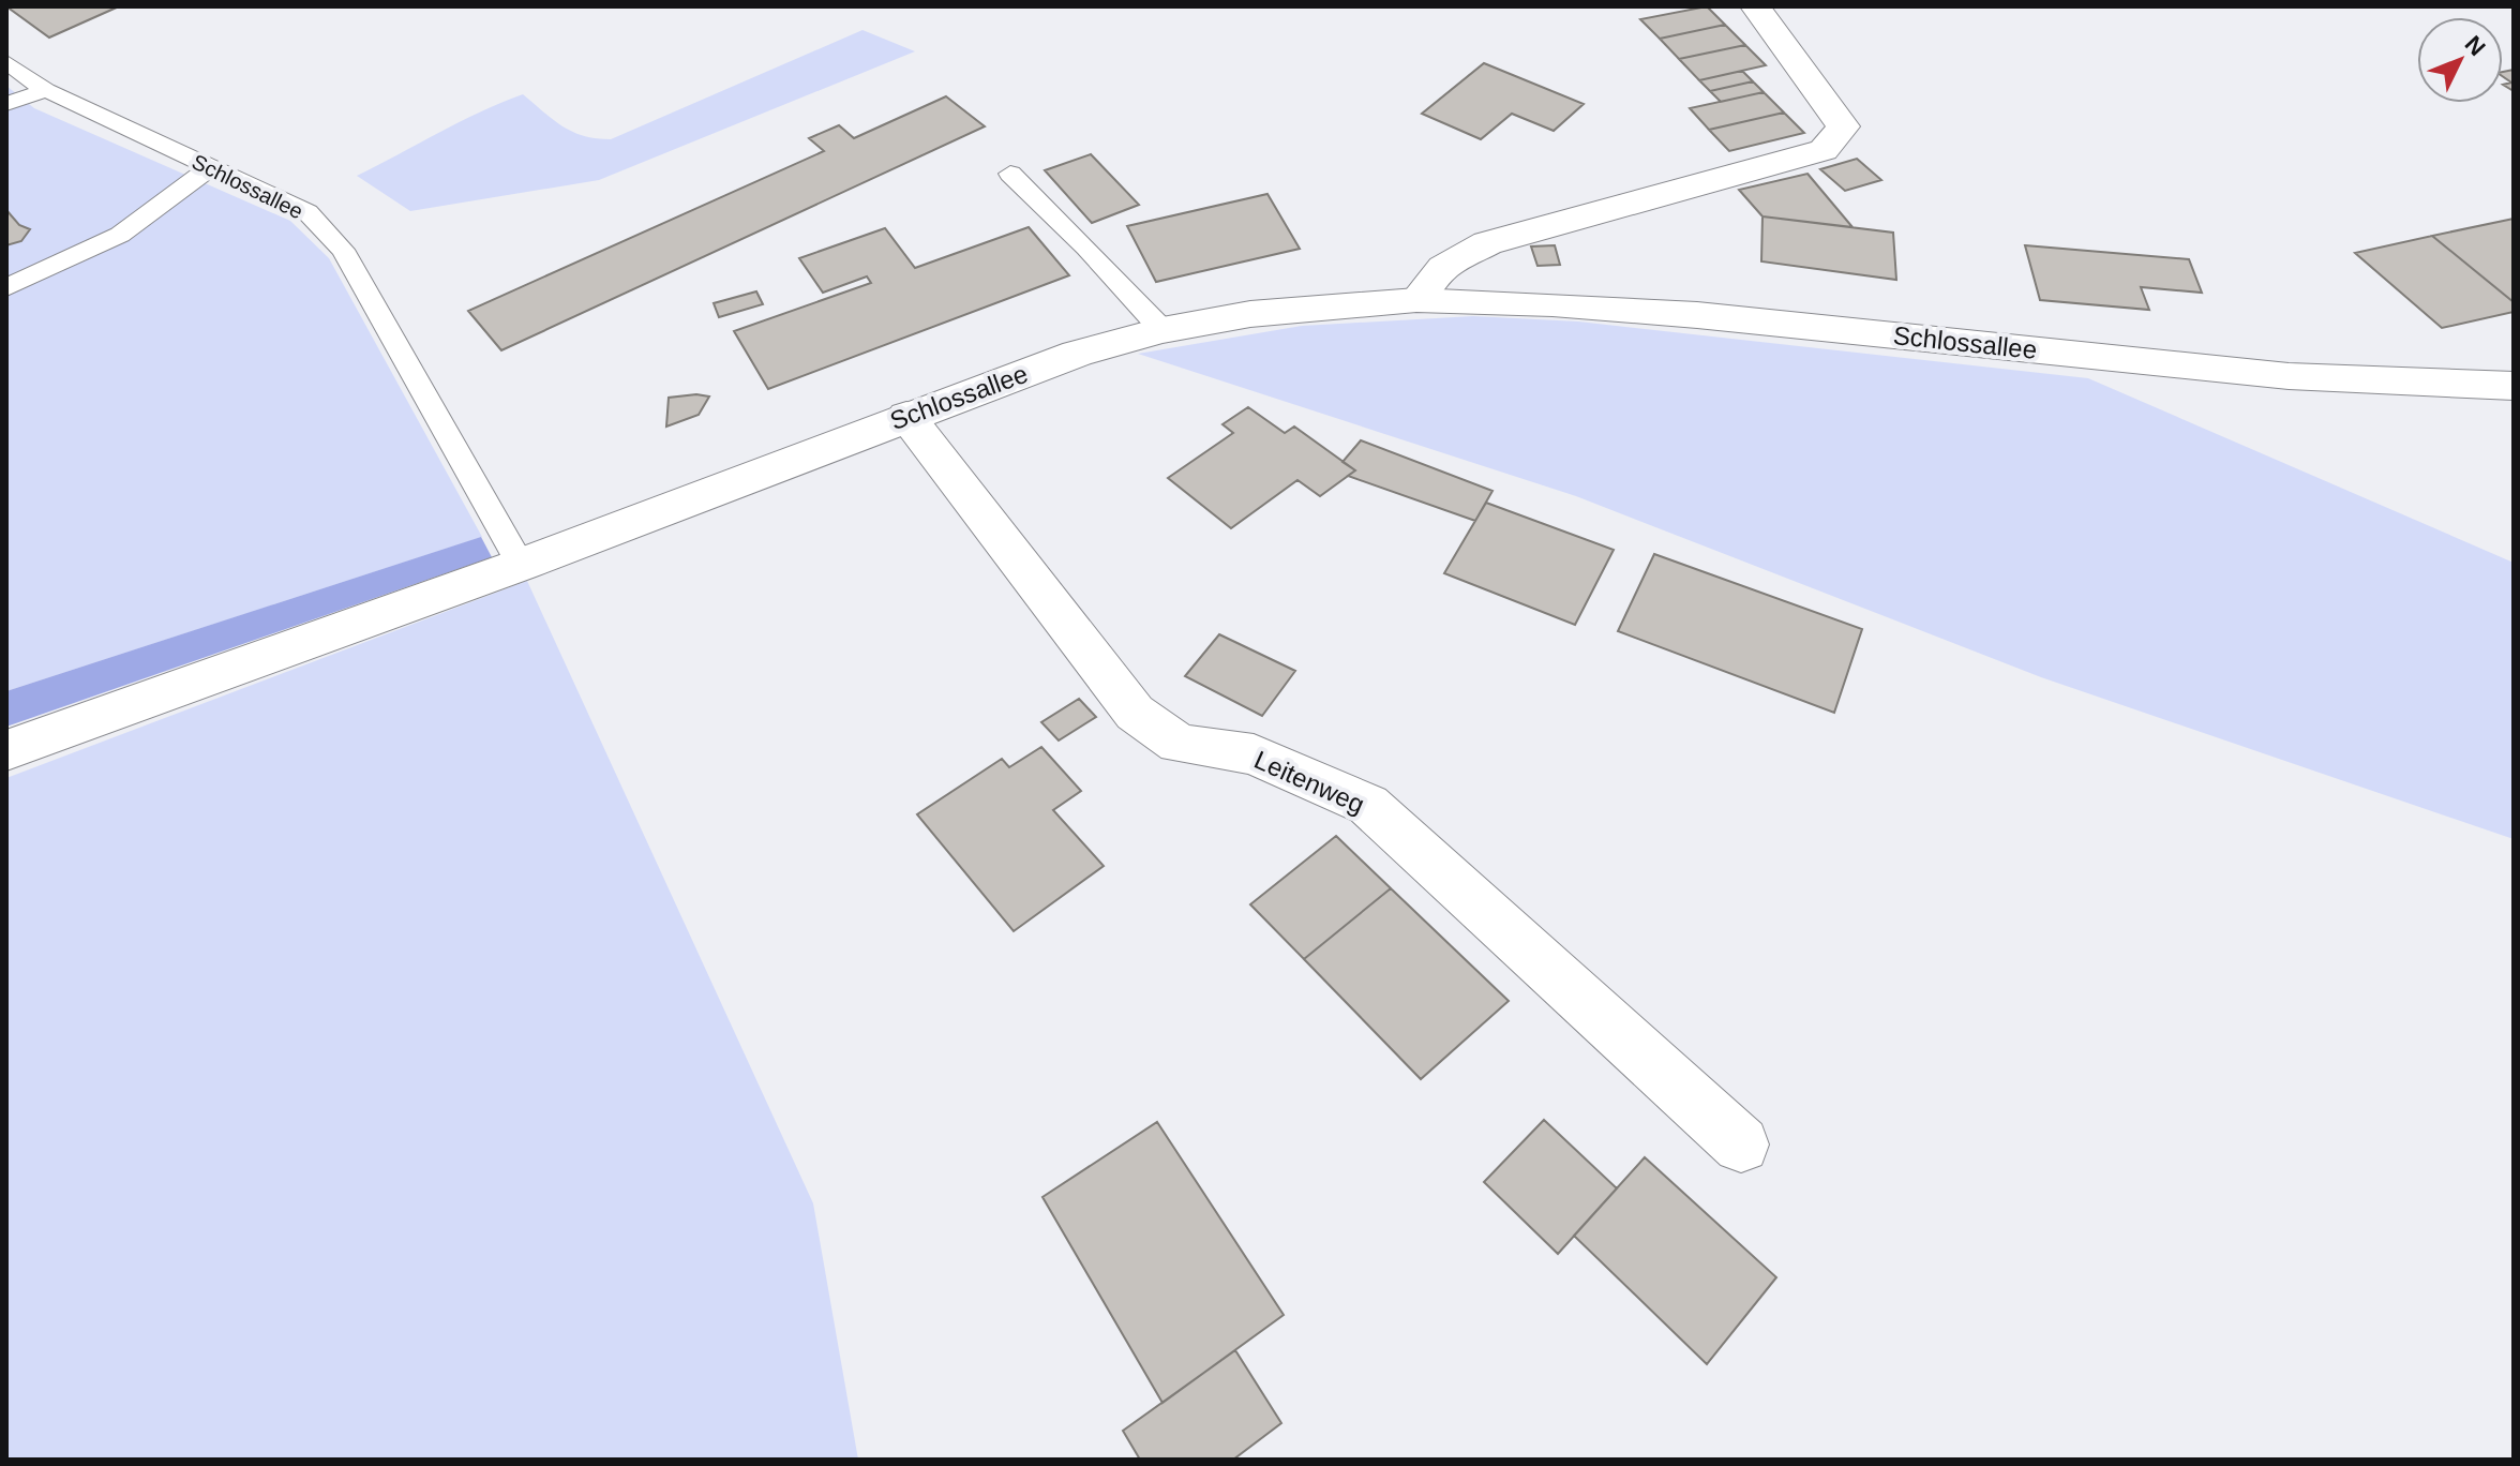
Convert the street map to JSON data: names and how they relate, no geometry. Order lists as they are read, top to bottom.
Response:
{
  "streets": {
    "main road": ["Schlossallee", "Leitenweg"]
  },
  "crossings": [
    ["Schlossallee", "Leitenweg"]
  ],
  "north": "top right"
}
